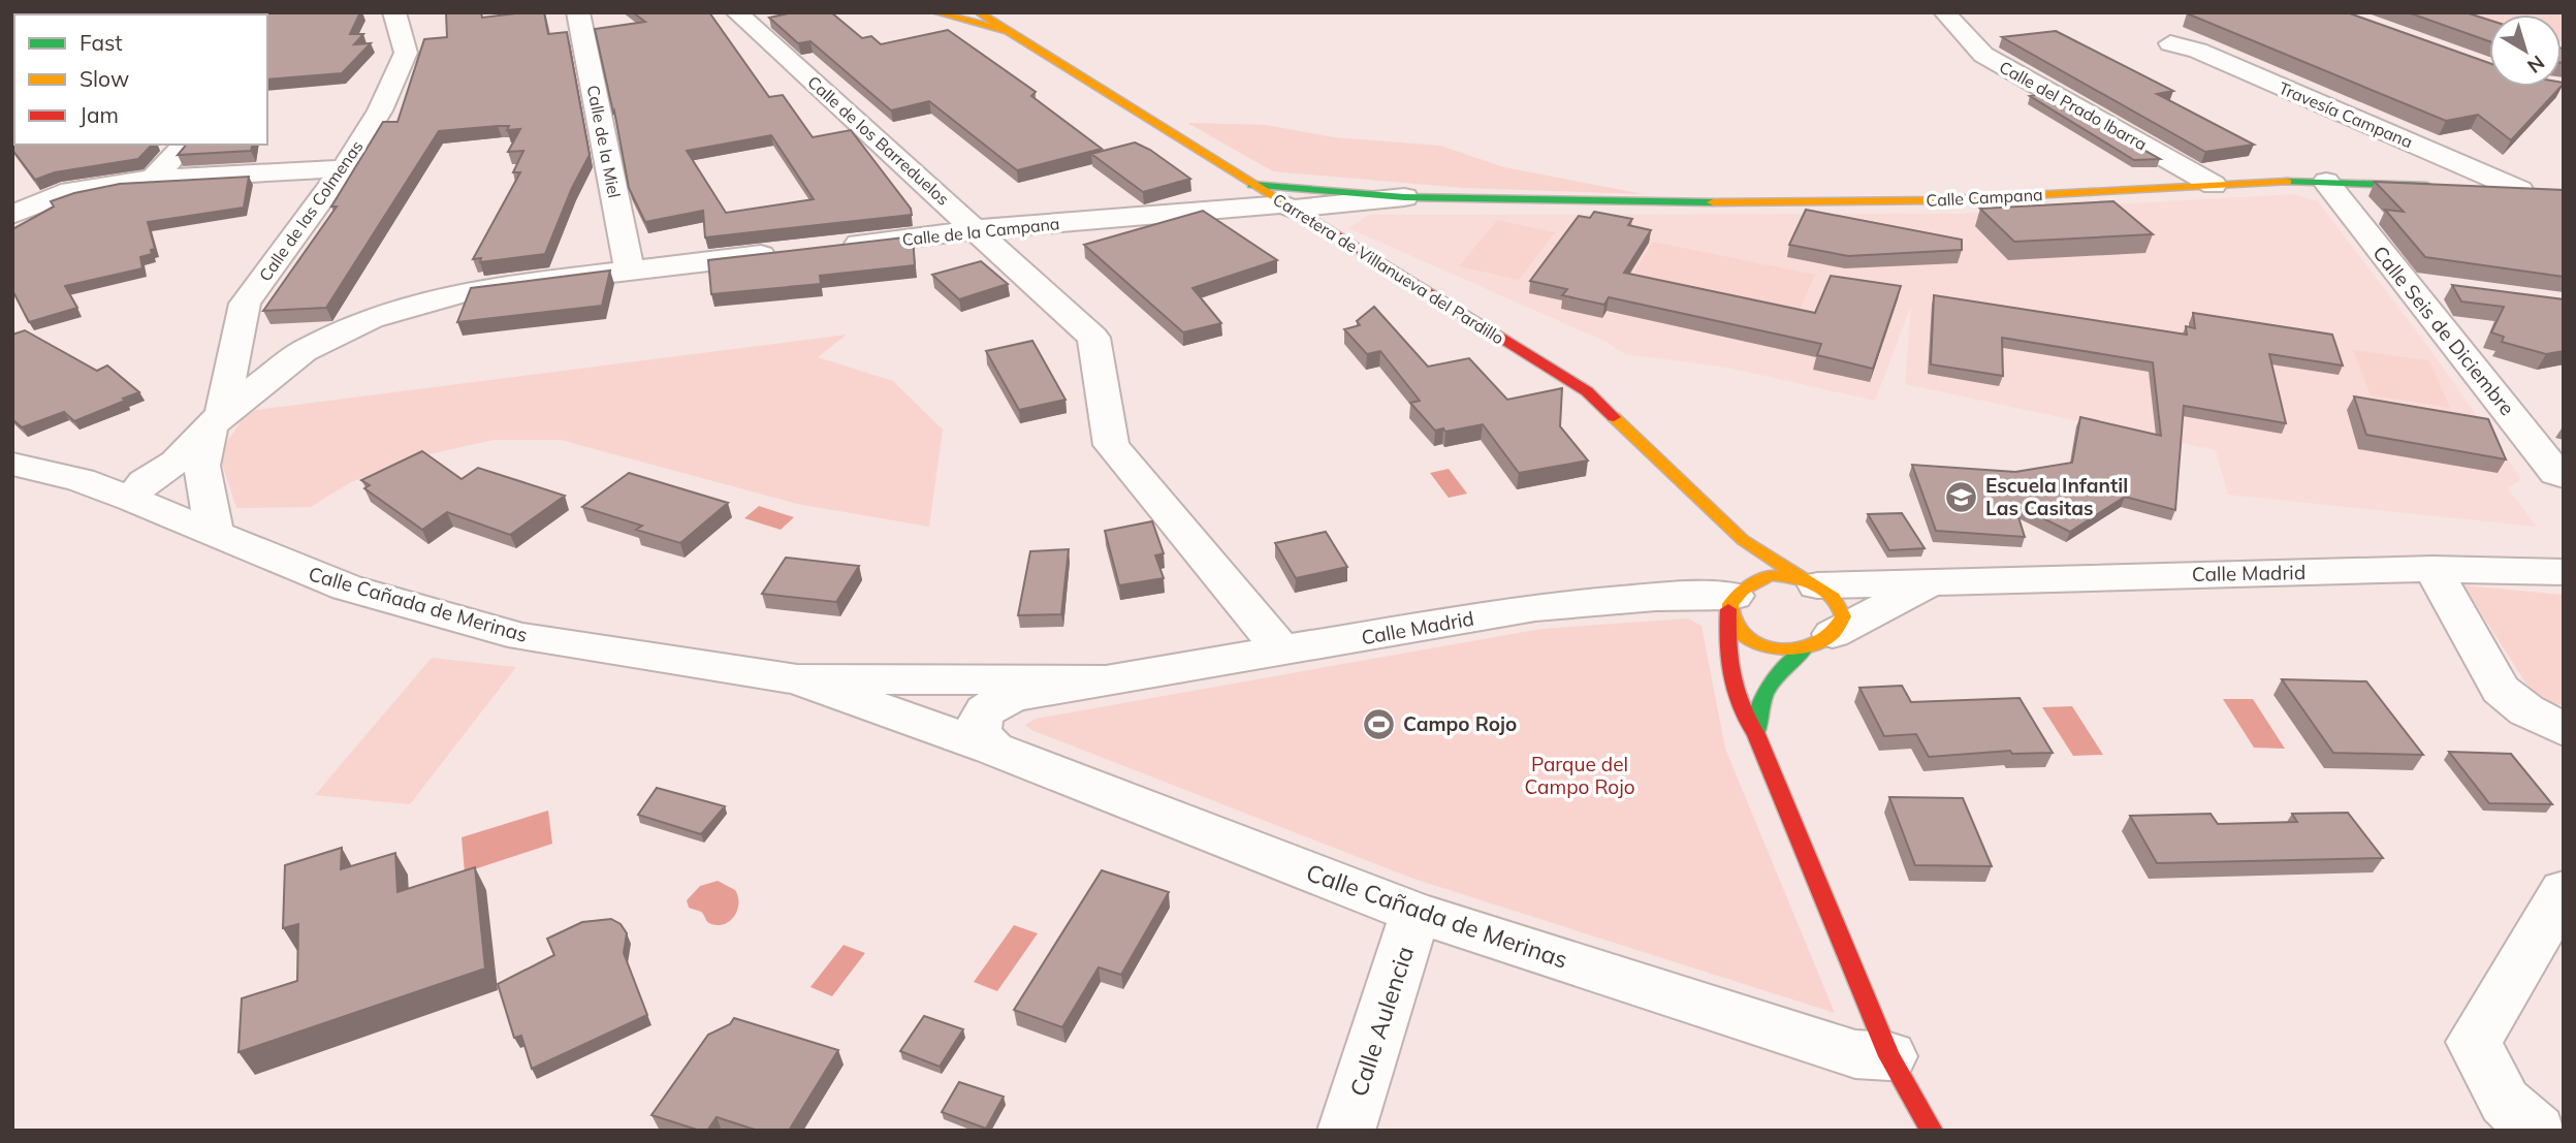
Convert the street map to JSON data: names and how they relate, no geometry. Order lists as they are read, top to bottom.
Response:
{
  "streets": {
    "street": [
      "Calle del Prado Ibarra",
      "Travesía Campana",
      "Calle de los Barreduelos",
      "Calle de la Miel",
      "Calle Campana",
      "Calle de las Colmenas",
      "Calle de la Campana",
      "Carretera de Villanueva del Pardillo",
      "Calle Seis de Diciembre",
      "Calle Madrid",
      "Calle Cañada de Merinas",
      "Calle Aulencia"
    ]
  },
  "crossings": [
    ["Calle del Prado Ibarra", "Calle Campana"],
    ["Calle de los Barreduelos", "Calle de la Campana"],
    ["Calle de los Barreduelos", "Calle Madrid"],
    ["Calle Campana", "Calle de la Campana"],
    ["Calle Campana", "Calle Seis de Diciembre"],
    ["Calle de la Campana", "Carretera de Villanueva del Pardillo"],
    ["Carretera de Villanueva del Pardillo", "Calle Madrid"],
    ["Calle Madrid", "Calle Cañada de Merinas"],
    ["Calle Cañada de Merinas", "Calle Aulencia"]
  ],
  "parks": ["Parque del Campo Rojo"],
  "places": {
    "school or university": ["Escuela Infantil Las Casitas"],
    "sports": ["Campo Rojo"]
  },
  "legend": ["Fast", "Slow", "Jam"],
  "north": "bottom right"
}
